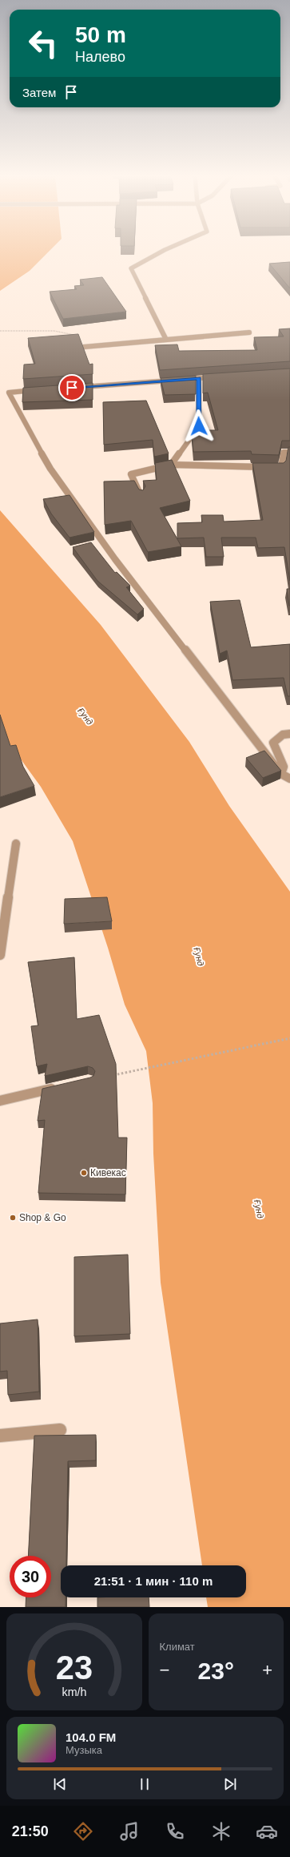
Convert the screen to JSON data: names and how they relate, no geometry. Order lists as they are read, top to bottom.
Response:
{
  "water": ["Ғунд"],
  "places": ["Кивекас", "Shop & Go"],
  "page": {
    "turn": ["50 m", "Налево"],
    "then": "Затем",
    "limit": "30",
    "trip": "21:51 · 1 мин · 110 m",
    "tile": "Климат",
    "heat": ["−", "23°", "+"],
    "song": ["104.0 FM", "Музыка"],
    "tabs": "21:50",
    "gauge": ["23", "km/h"]
  }
}
